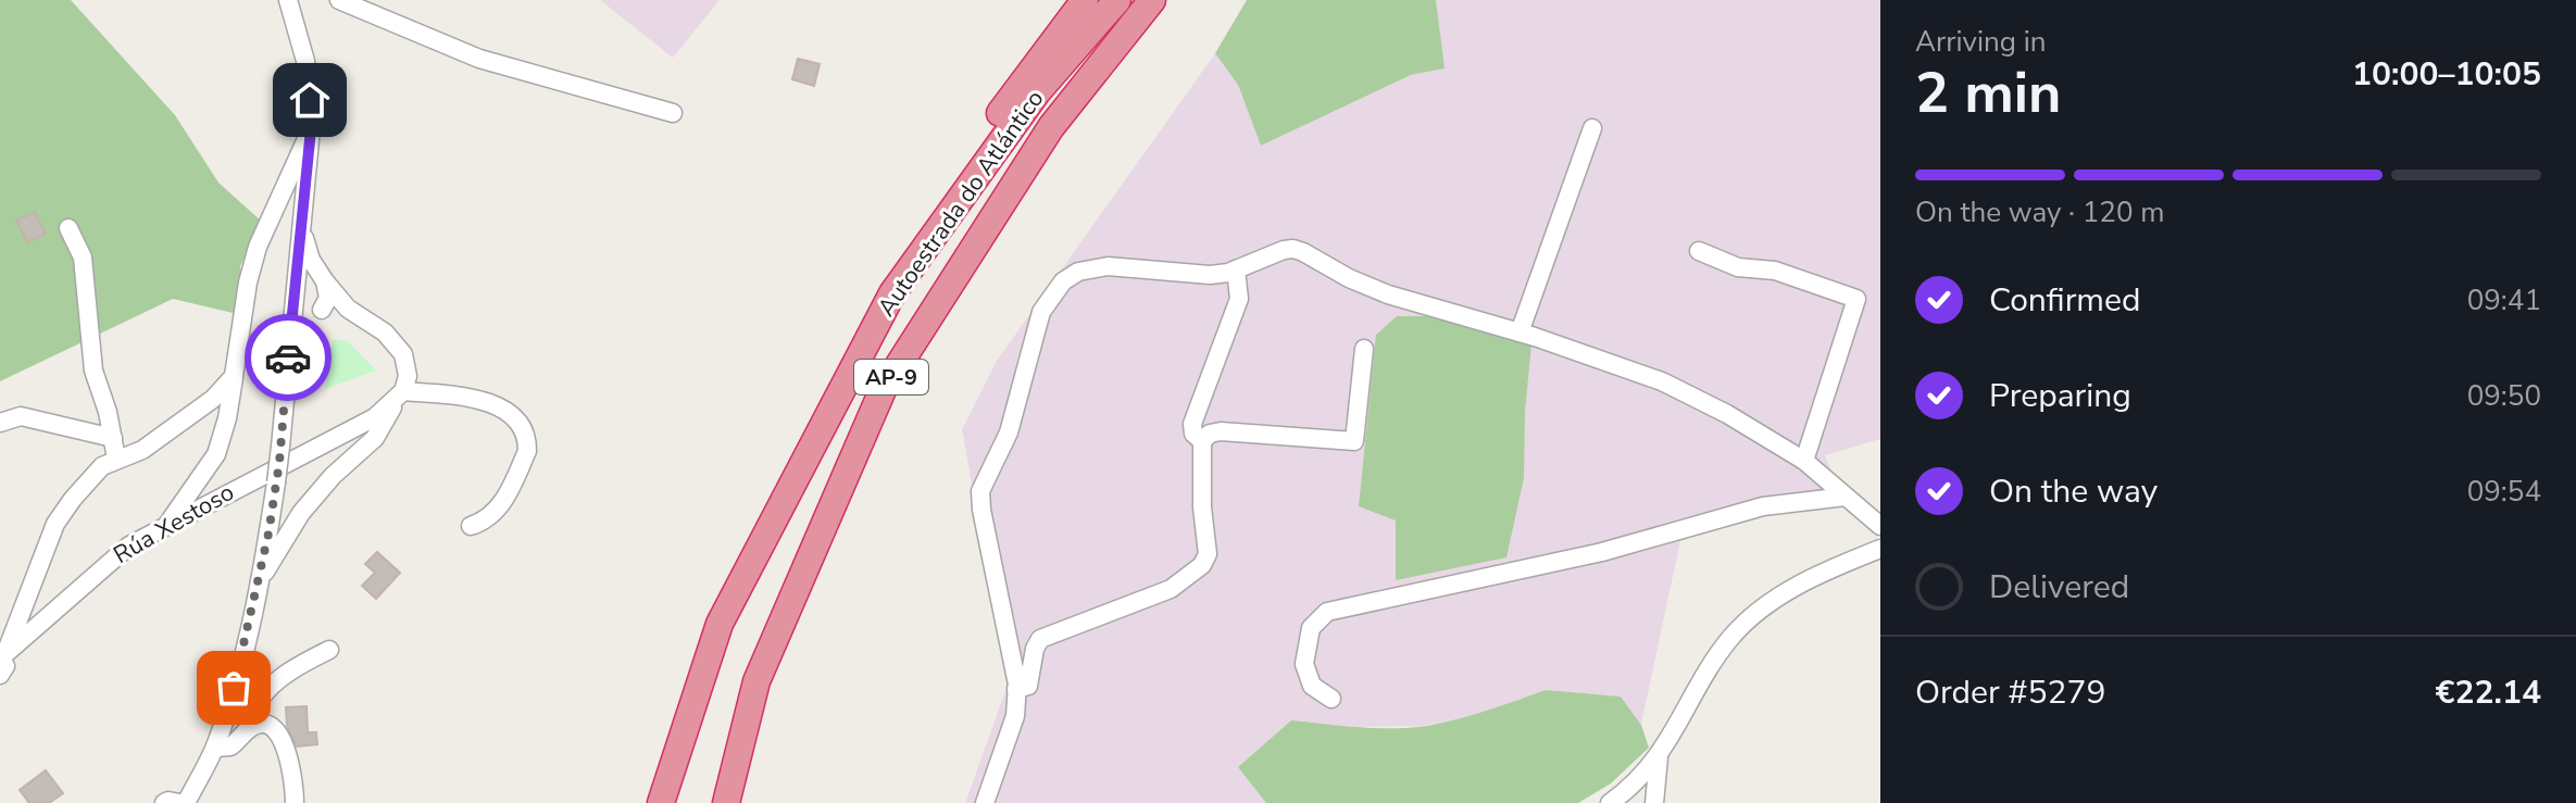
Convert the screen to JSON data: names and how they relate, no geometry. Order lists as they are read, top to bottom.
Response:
{
  "streets": {
    "highway": ["Autoestrada do Atlántico", "AP-9"],
    "street": ["Rúa Xestoso"]
  },
  "page": {
    "heading": ["2 min", "Arriving in", "10:00–10:05"],
    "panel": ["Order #5279", "€22.14"],
    "bar": "On the way · 120 m",
    "list": [
      ["Confirmed", "09:41"],
      ["Preparing", "09:50"],
      ["On the way", "09:54"],
      "Delivered"
    ]
  }
}
